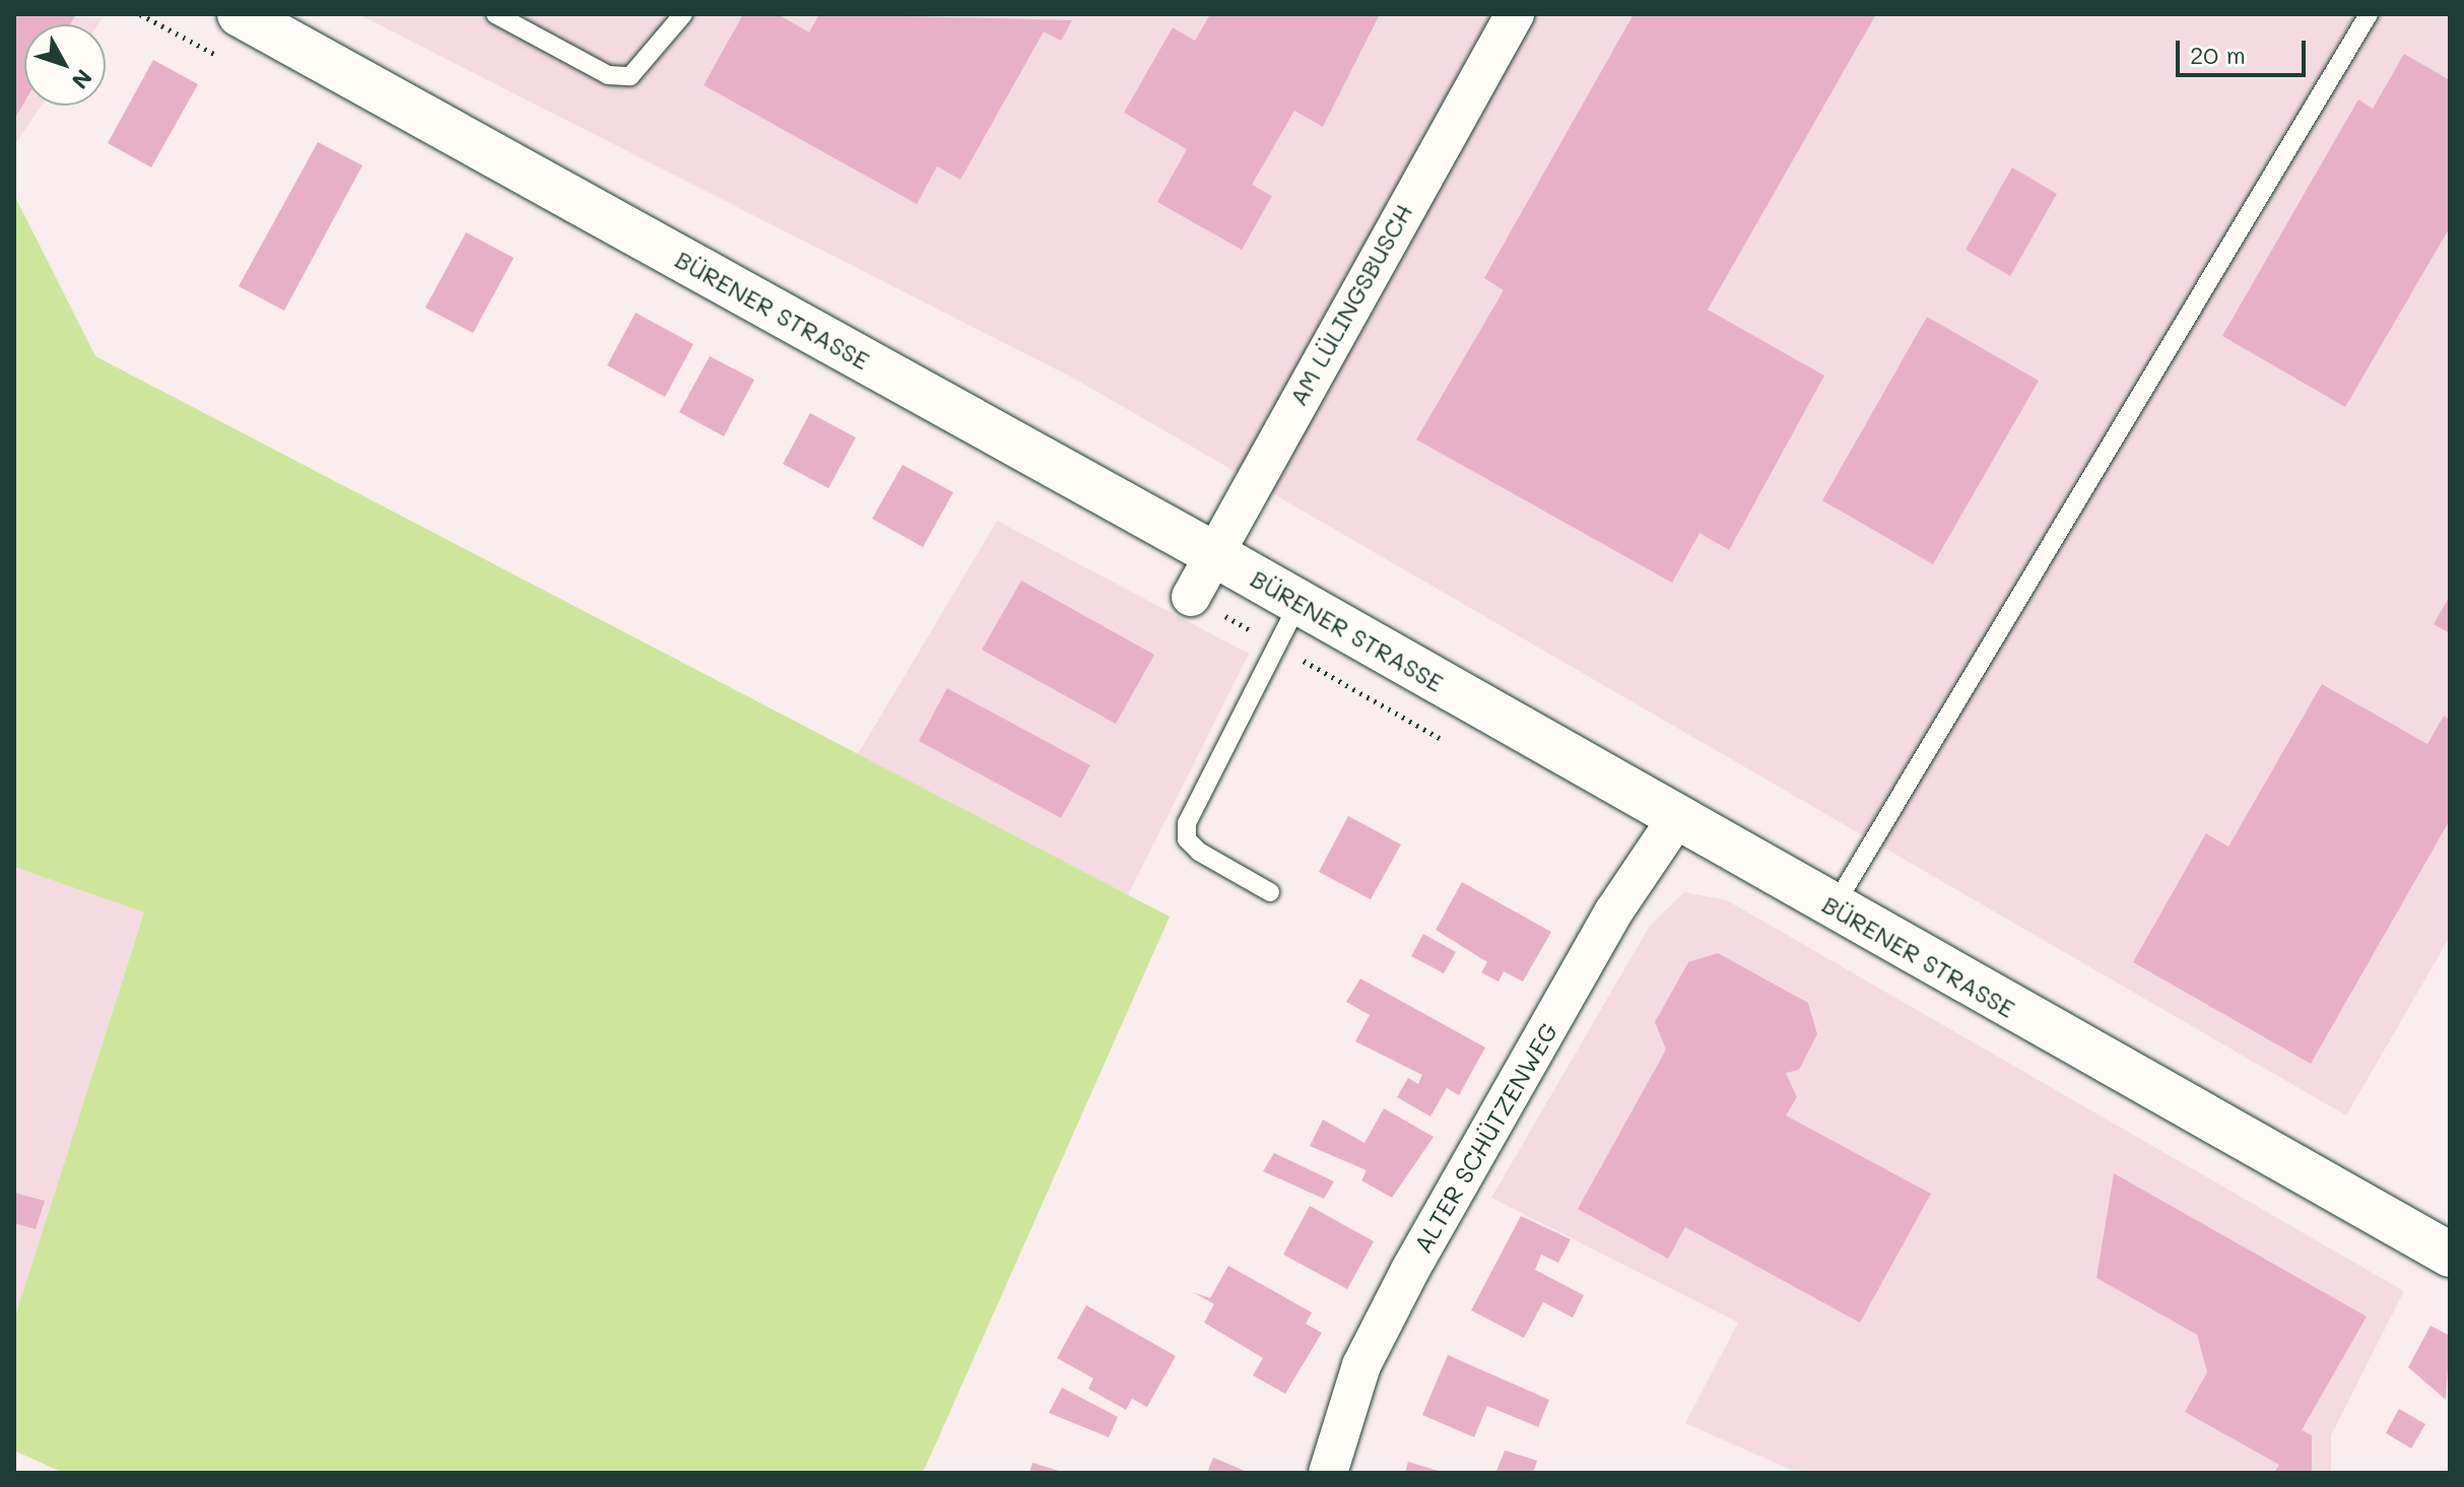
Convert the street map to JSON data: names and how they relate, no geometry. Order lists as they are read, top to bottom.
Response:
{
  "streets": {
    "main road": ["BÜRENER STRASSE"],
    "street": ["AM LÜLINGSBUSCH", "ALTER SCHÜTZENWEG"]
  },
  "crossings": [
    ["AM LÜLINGSBUSCH", "BÜRENER STRASSE"],
    ["BÜRENER STRASSE", "ALTER SCHÜTZENWEG"]
  ],
  "scale_bar": "20 m",
  "north": "bottom right"
}
